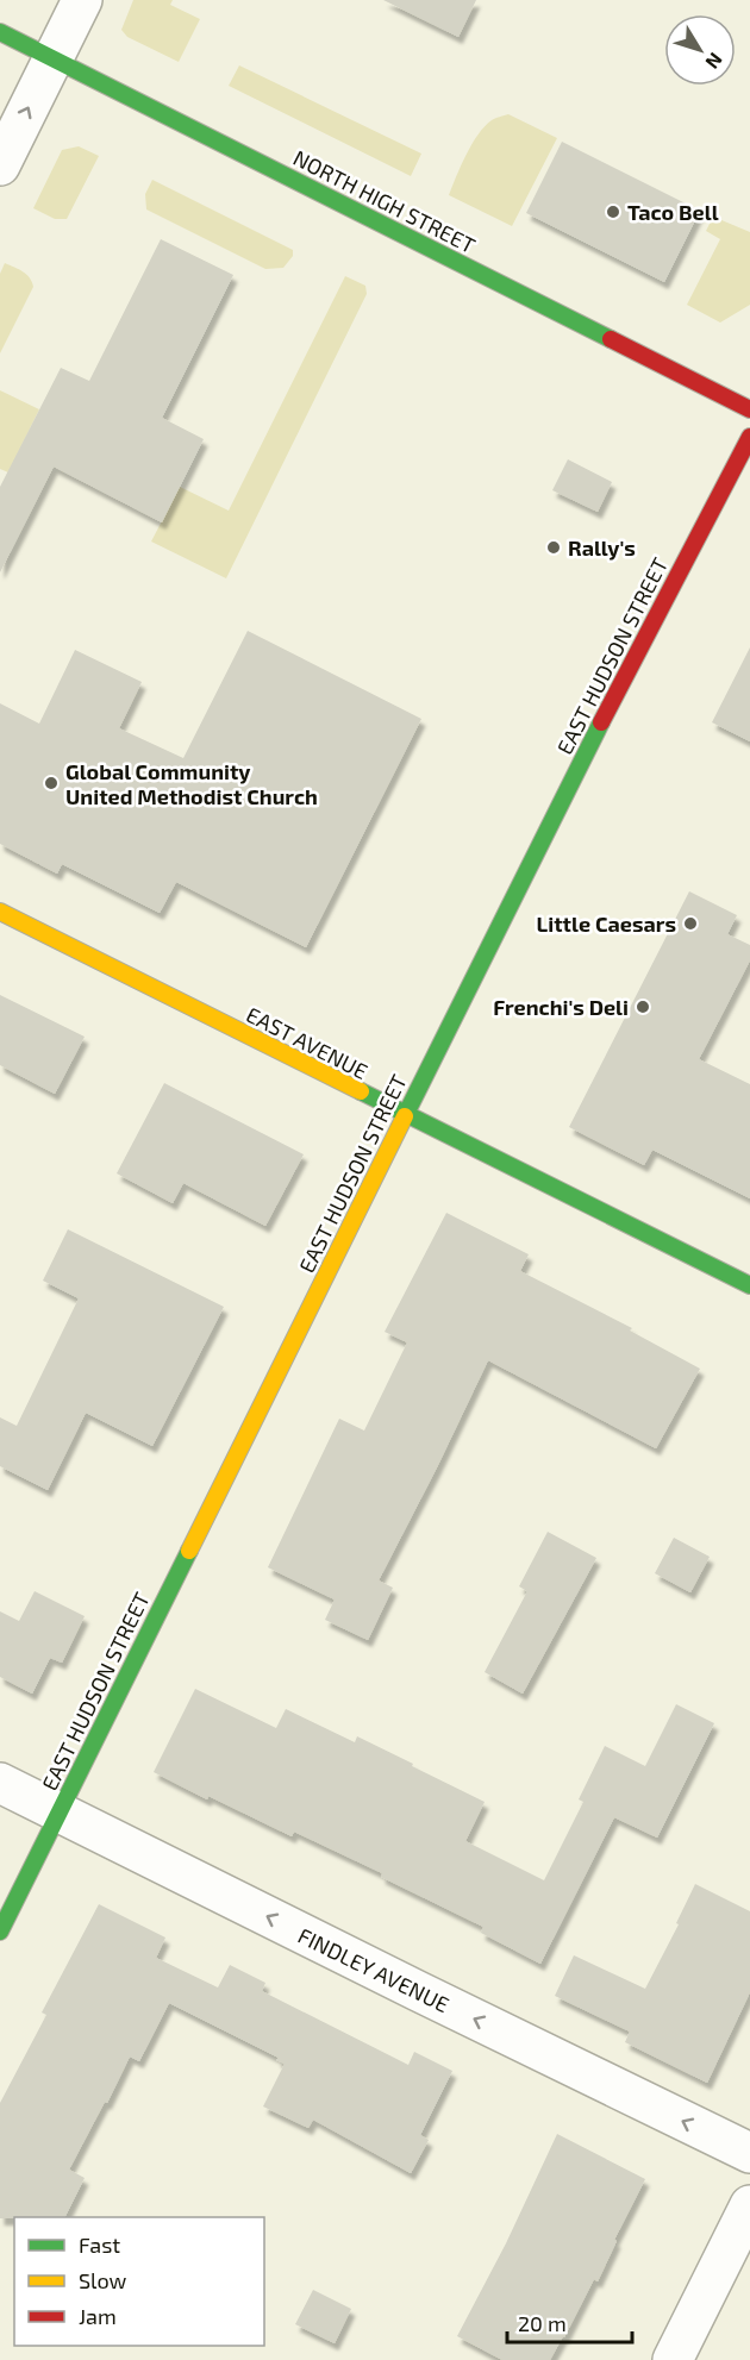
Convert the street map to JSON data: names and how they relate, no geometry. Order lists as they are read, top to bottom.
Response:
{
  "streets": {
    "main road": ["NORTH HIGH STREET", "EAST HUDSON STREET", "EAST AVENUE"],
    "street": ["FINDLEY AVENUE"]
  },
  "crossings": [
    ["EAST HUDSON STREET", "EAST AVENUE"],
    ["EAST HUDSON STREET", "FINDLEY AVENUE"]
  ],
  "one_way": ["FINDLEY AVENUE"],
  "places": [
    "Taco Bell",
    "Rally's",
    "Global Community United Methodist Church",
    "Little Caesars",
    "Frenchi's Deli"
  ],
  "legend": ["Fast", "Slow", "Jam"],
  "scale_bar": "20 m",
  "north": "bottom right"
}
